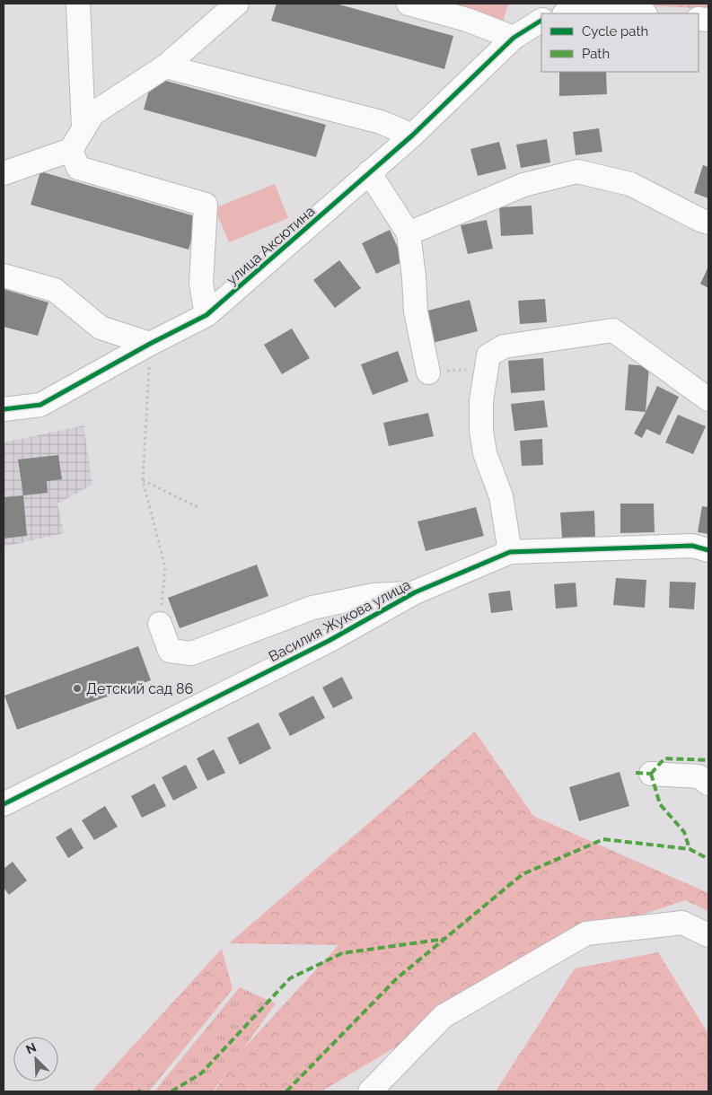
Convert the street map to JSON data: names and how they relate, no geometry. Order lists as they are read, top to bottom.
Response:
{
  "streets": {
    "street": ["улица Аксютина", "Василия Жукова улица"]
  },
  "places": ["Детский сад 86"],
  "legend": ["Cycle path", "Path"],
  "north": "top left"
}
